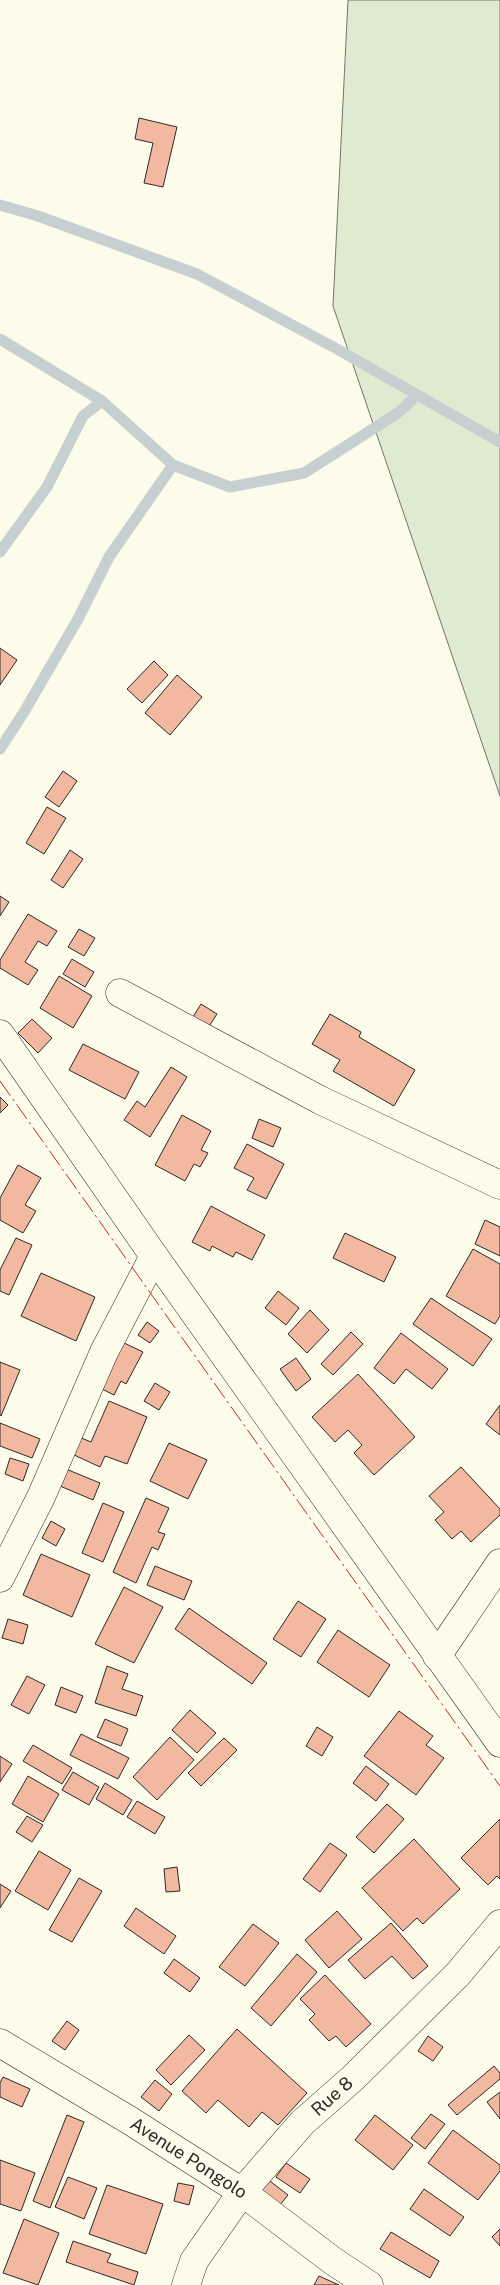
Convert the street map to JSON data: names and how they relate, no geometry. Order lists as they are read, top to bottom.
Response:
{
  "streets": {
    "street": ["Rue 8", "Avenue Pongolo"]
  },
  "crossings": [
    ["Rue 8", "Avenue Pongolo"]
  ]
}
